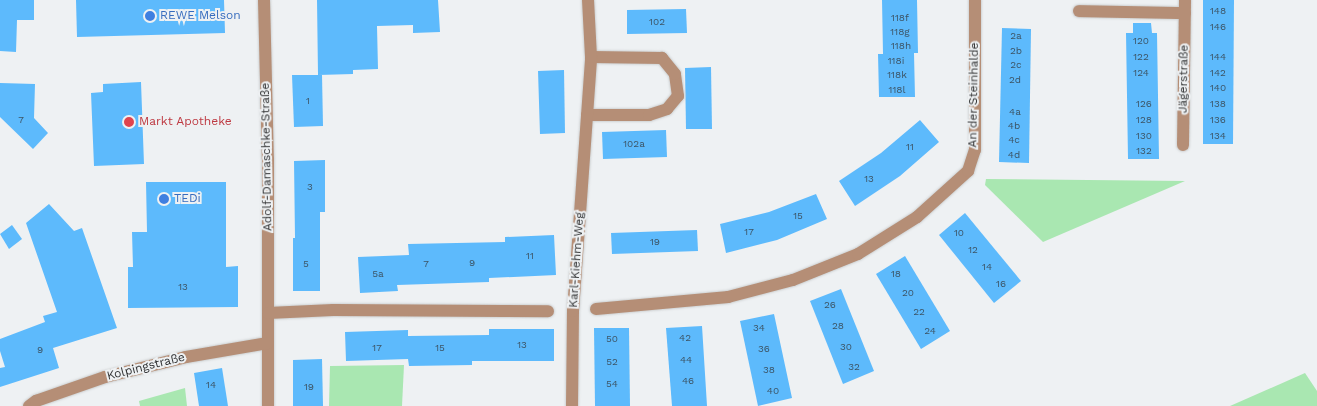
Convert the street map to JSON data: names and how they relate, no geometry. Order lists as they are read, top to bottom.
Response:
{
  "streets": {
    "street": [
      "Jägerstraße",
      "An der Steinhalde",
      "Adolf-Damaschke-Straße",
      "Karl-Kiehm-Weg",
      "Kolpingstraße"
    ]
  },
  "crossings": [
    ["Adolf-Damaschke-Straße", "Kolpingstraße"]
  ],
  "places": ["REWE Melson", "Markt Apotheke", "TEDi"],
  "house_numbers": [
    "148",
    "118f",
    "102",
    "146",
    "118g",
    "2a",
    "120",
    "118h",
    "2b",
    "122",
    "144",
    "118i",
    "2c",
    "124",
    "142",
    "118k",
    "2d",
    "140",
    "118l",
    "1",
    "126",
    "138",
    "4a",
    "7",
    "128",
    "136",
    "4b",
    "130",
    "134",
    "4c",
    "102a",
    "11",
    "132",
    "4d",
    "13",
    "3",
    "15",
    "17",
    "10",
    "19",
    "12",
    "11",
    "9",
    "5",
    "7",
    "14",
    "5a",
    "18",
    "16",
    "13",
    "20",
    "26",
    "22",
    "28",
    "34",
    "24",
    "42",
    "50",
    "13",
    "30",
    "17",
    "15",
    "36",
    "9",
    "44",
    "52",
    "32",
    "38",
    "46",
    "54",
    "14",
    "19",
    "40"
  ]
}
